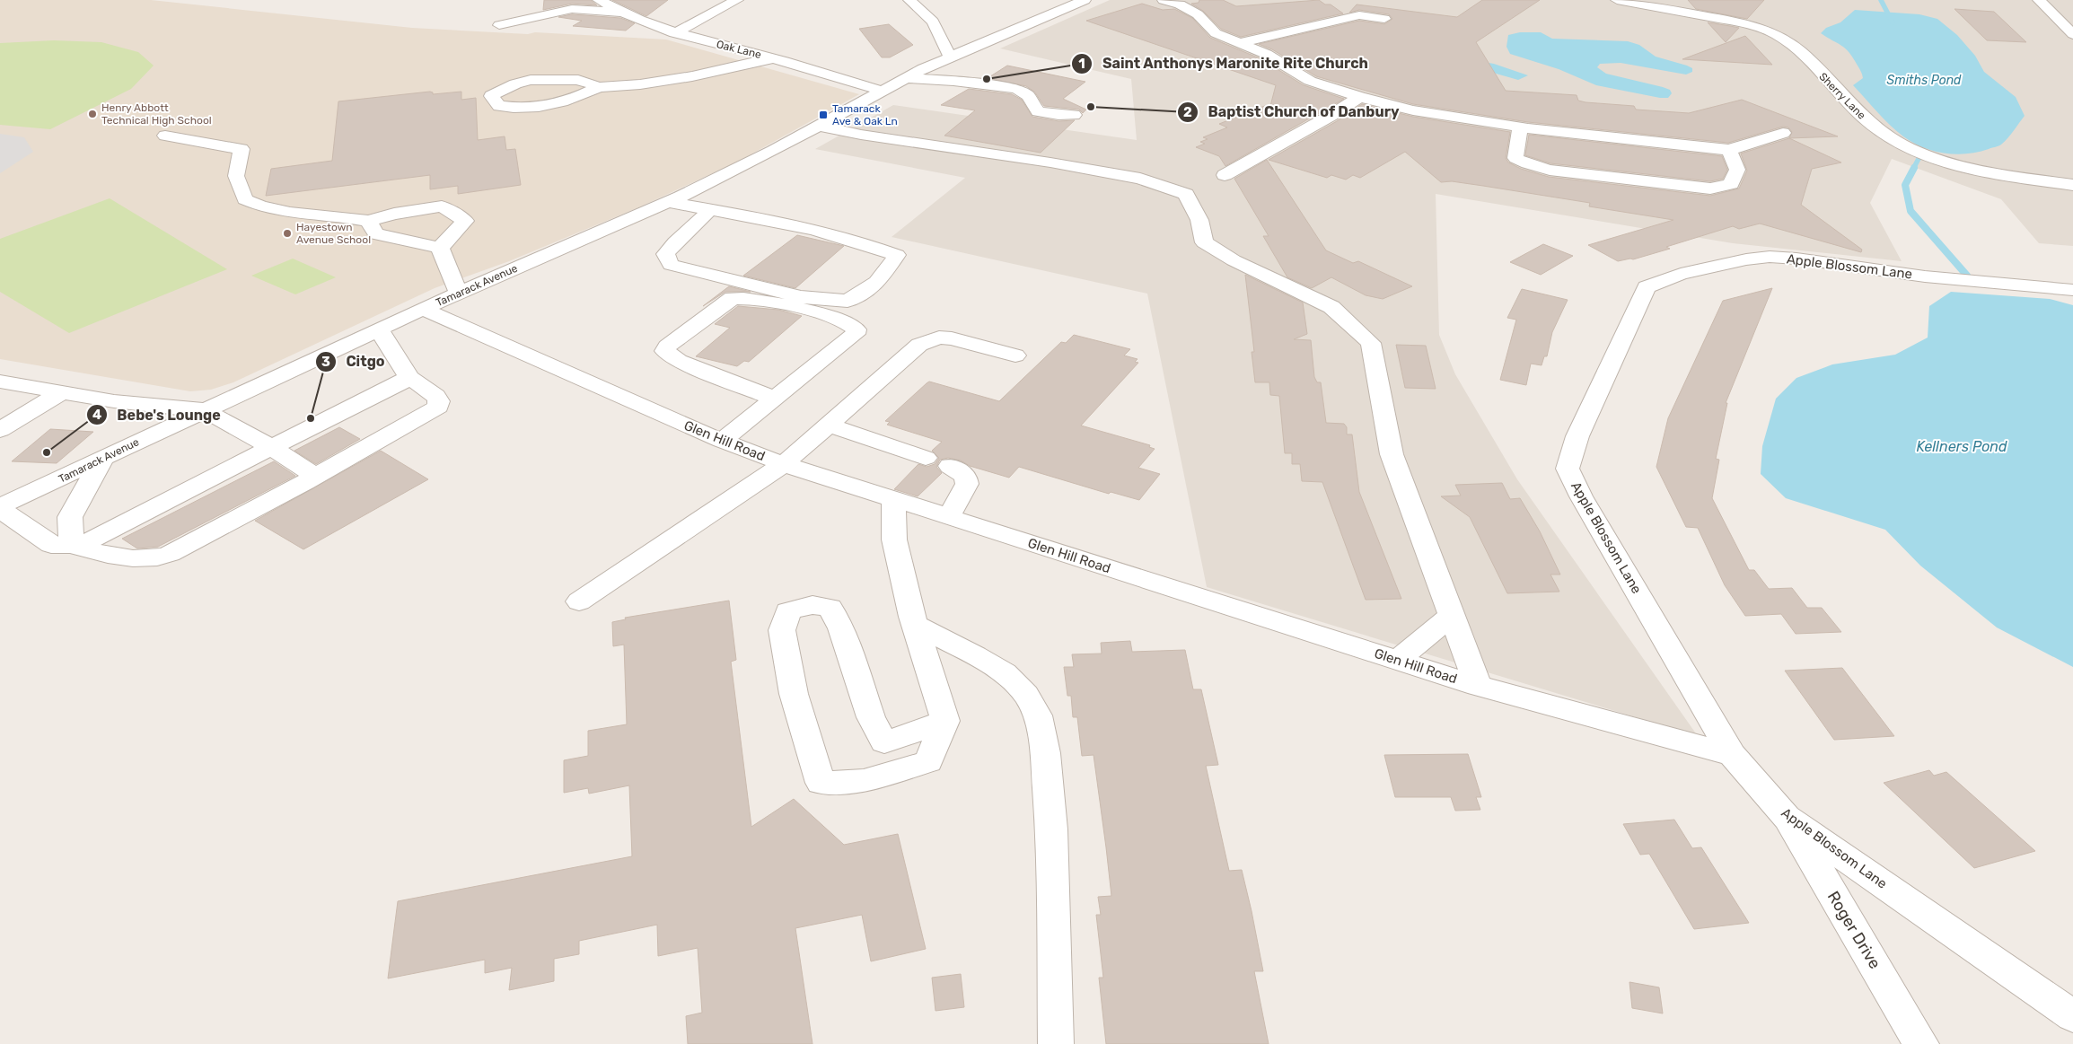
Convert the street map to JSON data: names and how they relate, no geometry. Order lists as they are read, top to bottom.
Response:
{
  "streets": {
    "street": [
      "Oak Lane",
      "Sherry Lane",
      "Apple Blossom Lane",
      "Tamarack Avenue",
      "Glen Hill Road",
      "Roger Drive"
    ]
  },
  "crossings": [
    ["Oak Lane", "Tamarack Avenue"],
    ["Apple Blossom Lane", "Glen Hill Road"],
    ["Apple Blossom Lane", "Roger Drive"],
    ["Tamarack Avenue", "Glen Hill Road"]
  ],
  "water": ["Smiths Pond", "Kellners Pond"],
  "places": {
    "other": [
      "Saint Anthonys Maronite Rite Church",
      "Baptist Church of Danbury",
      "Henry Abbott Technical High School",
      "Hayestown Avenue School",
      "Citgo",
      "Bebe's Lounge"
    ],
    "transit": ["Tamarack Ave & Oak Ln"]
  }
}
